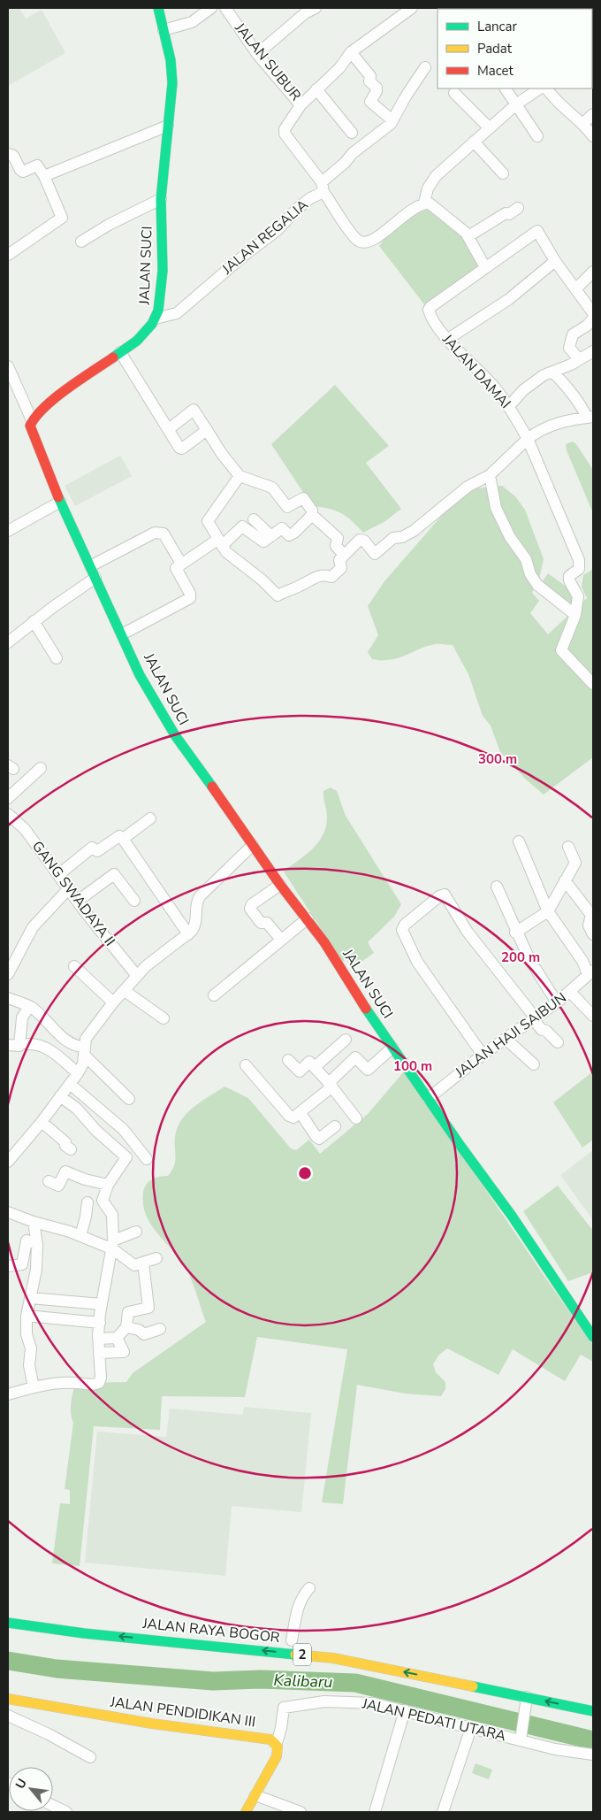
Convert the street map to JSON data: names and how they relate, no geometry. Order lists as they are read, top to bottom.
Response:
{
  "streets": {
    "main road": [
      "JALAN SUCI",
      "JALAN RAYA BOGOR",
      "2",
      "JALAN PENDIDIKAN III"
    ],
    "street": [
      "JALAN SUBUR",
      "JALAN REGALIA",
      "JALAN DAMAI",
      "GANG SWADAYA II",
      "JALAN HAJI SAIBUN",
      "JALAN PEDATI UTARA"
    ]
  },
  "crossings": [
    ["JALAN REGALIA", "JALAN SUCI"],
    ["JALAN SUCI", "JALAN HAJI SAIBUN"],
    ["JALAN PENDIDIKAN III", "JALAN PEDATI UTARA"]
  ],
  "one_way": ["JALAN RAYA BOGOR"],
  "water": ["Kalibaru"],
  "legend": ["Lancar", "Padat", "Macet"],
  "north": "top left",
  "rings": ["300 m", "200 m", "100 m"]
}
